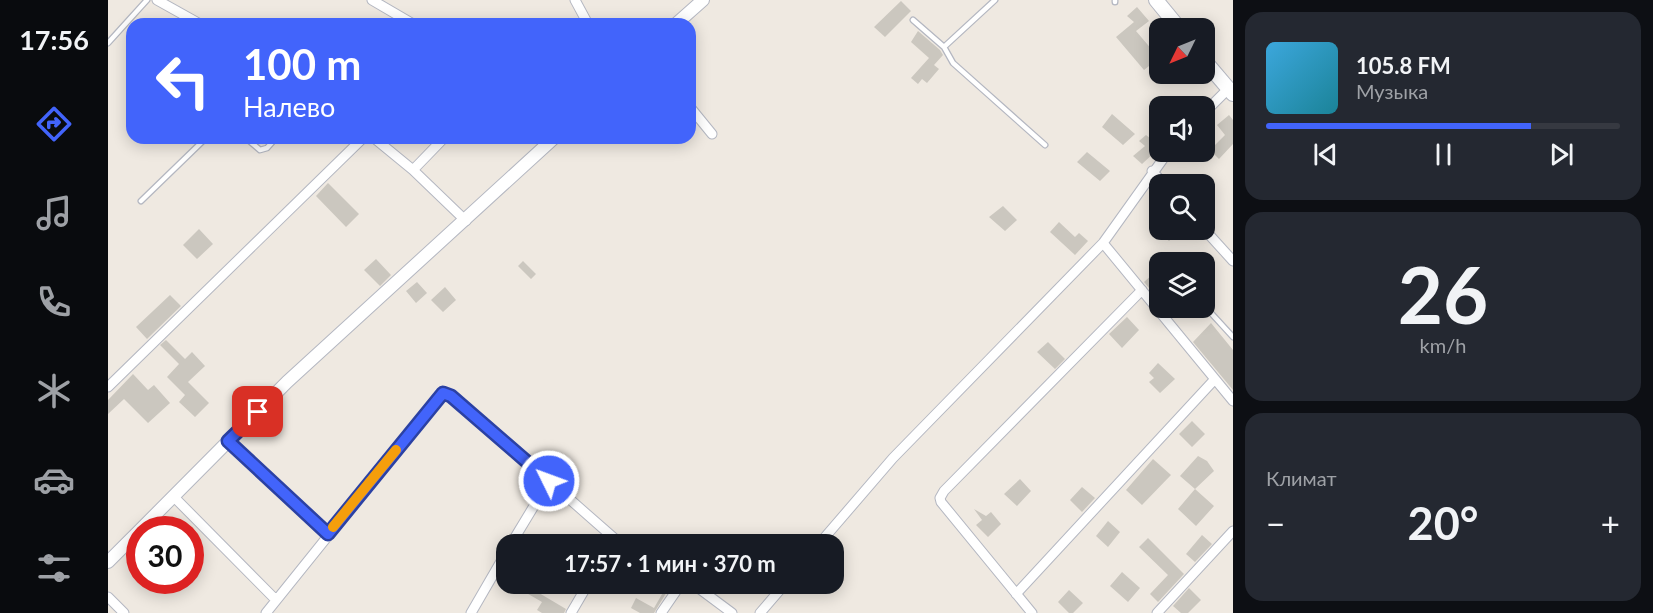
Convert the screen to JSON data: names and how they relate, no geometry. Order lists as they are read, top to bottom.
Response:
{
  "north": "bottom left",
  "page": {
    "tabs": "17:56",
    "turn": ["100 m", "Налево"],
    "song": ["105.8 FM", "Музыка"],
    "tile": [
      ["26", "km/h"],
      "Климат"
    ],
    "heat": ["−", "20°", "+"],
    "limit": "30",
    "trip": "17:57 · 1 мин · 370 m"
  }
}
